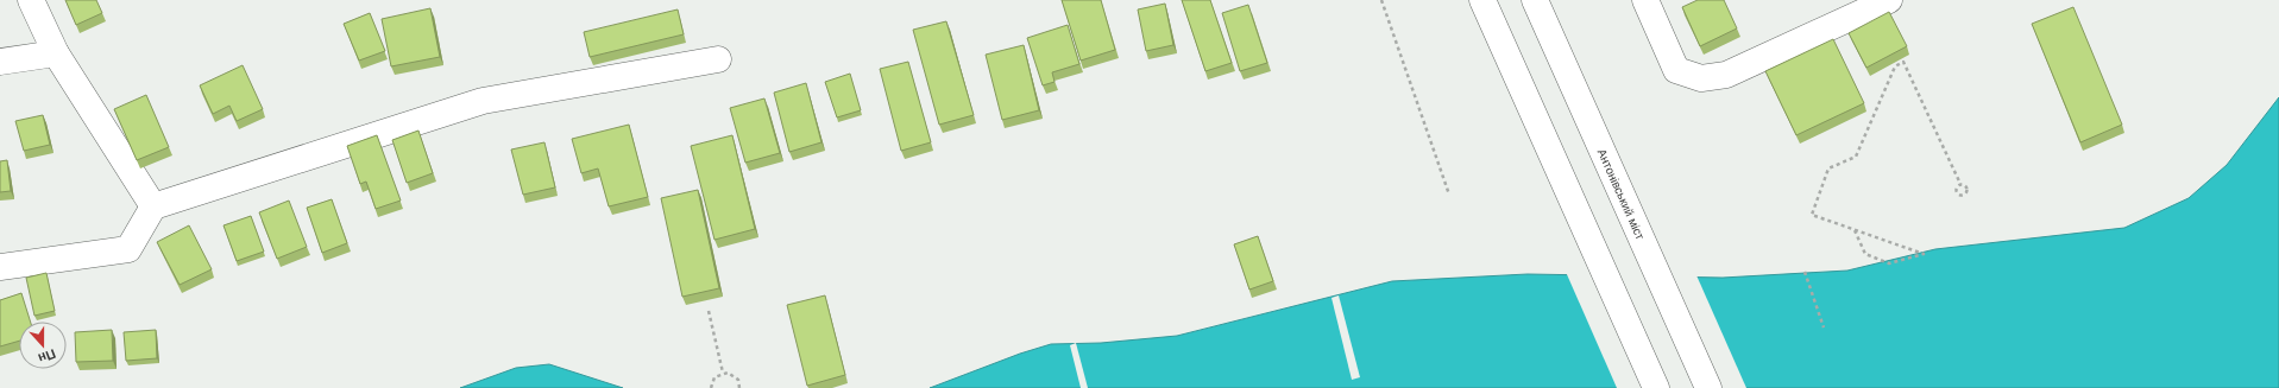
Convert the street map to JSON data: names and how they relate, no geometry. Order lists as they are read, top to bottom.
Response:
{
  "streets": {
    "main road": ["Антонівський міст"]
  },
  "north": "bottom"
}
